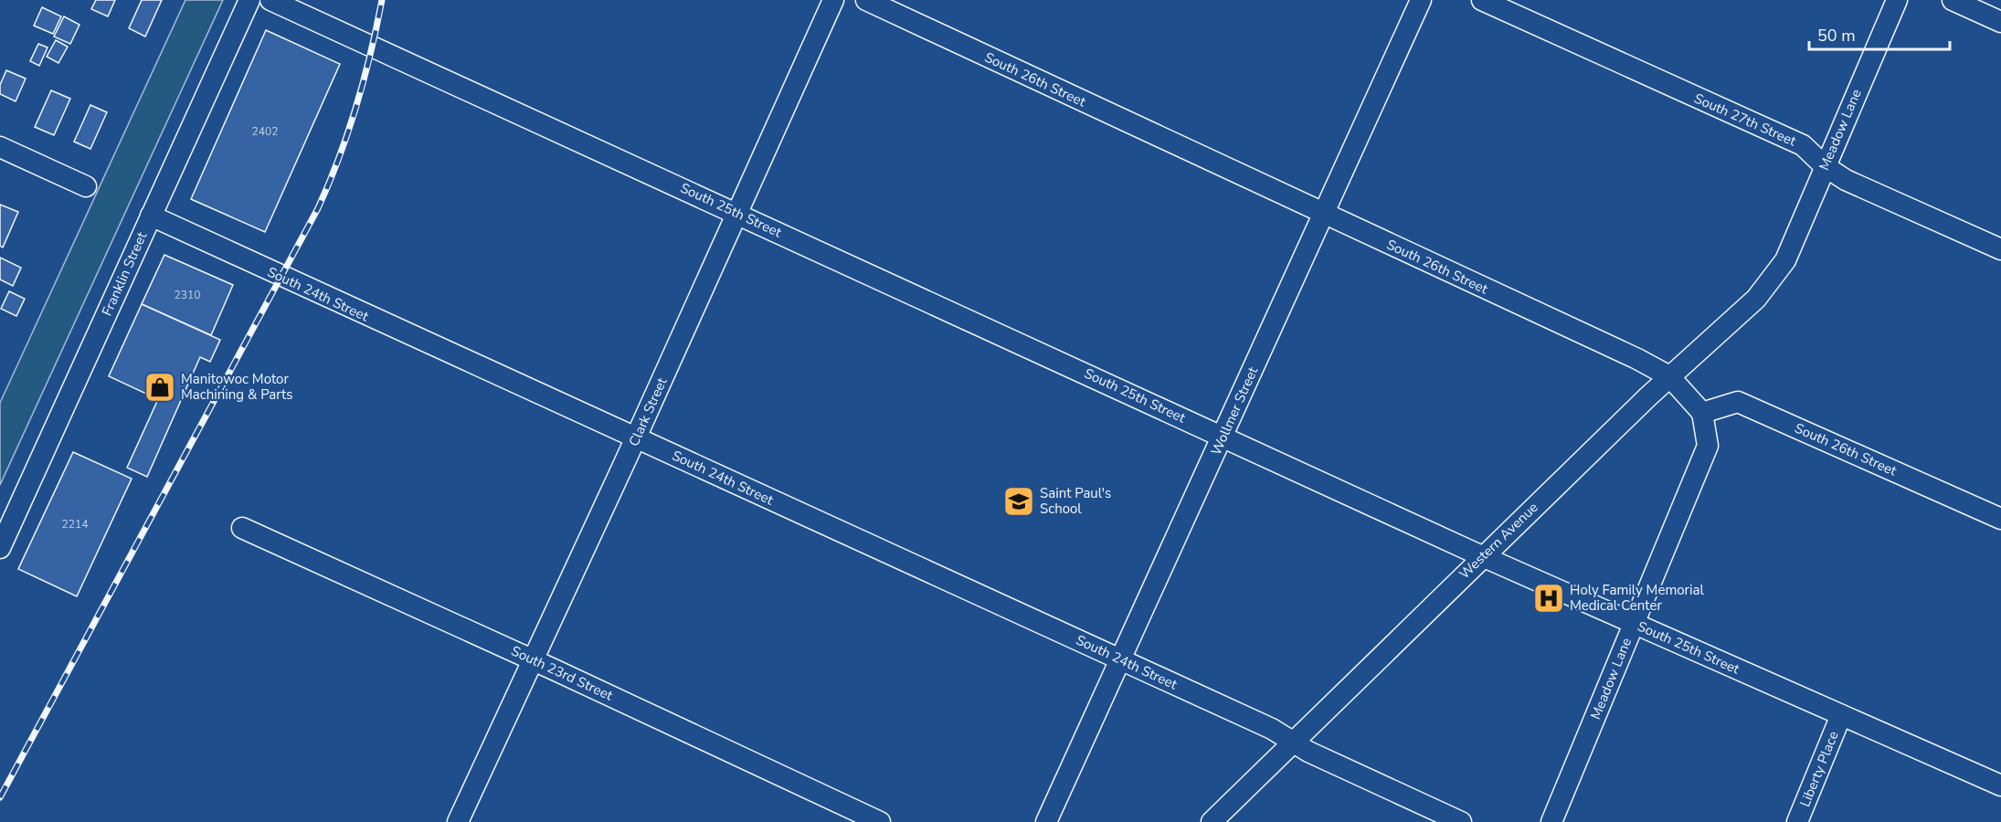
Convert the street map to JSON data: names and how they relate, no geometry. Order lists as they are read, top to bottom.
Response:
{
  "streets": {
    "street": [
      "South 26th Street",
      "South 27th Street",
      "Meadow Lane",
      "South 25th Street",
      "Franklin Street",
      "South 24th Street",
      "Wollmer Street",
      "Clark Street",
      "Western Avenue",
      "South 23rd Street",
      "Liberty Place"
    ]
  },
  "crossings": [
    ["South 26th Street", "Meadow Lane"],
    ["South 26th Street", "Wollmer Street"],
    ["South 26th Street", "Western Avenue"],
    ["South 27th Street", "Meadow Lane"],
    ["Meadow Lane", "South 25th Street"],
    ["Meadow Lane", "Western Avenue"],
    ["South 25th Street", "Wollmer Street"],
    ["South 25th Street", "Clark Street"],
    ["South 25th Street", "Western Avenue"],
    ["South 25th Street", "Liberty Place"],
    ["Franklin Street", "South 24th Street"],
    ["South 24th Street", "Wollmer Street"],
    ["South 24th Street", "Clark Street"],
    ["South 24th Street", "Western Avenue"],
    ["Clark Street", "South 23rd Street"]
  ],
  "places": {
    "shop": ["Manitowoc Motor Machining & Parts"],
    "school or university": ["Saint Paul's School"],
    "hospital": ["Holy Family Memorial Medical Center"]
  },
  "house_numbers": ["2402", "2310", "2214"],
  "scale_bar": "50 m"
}
